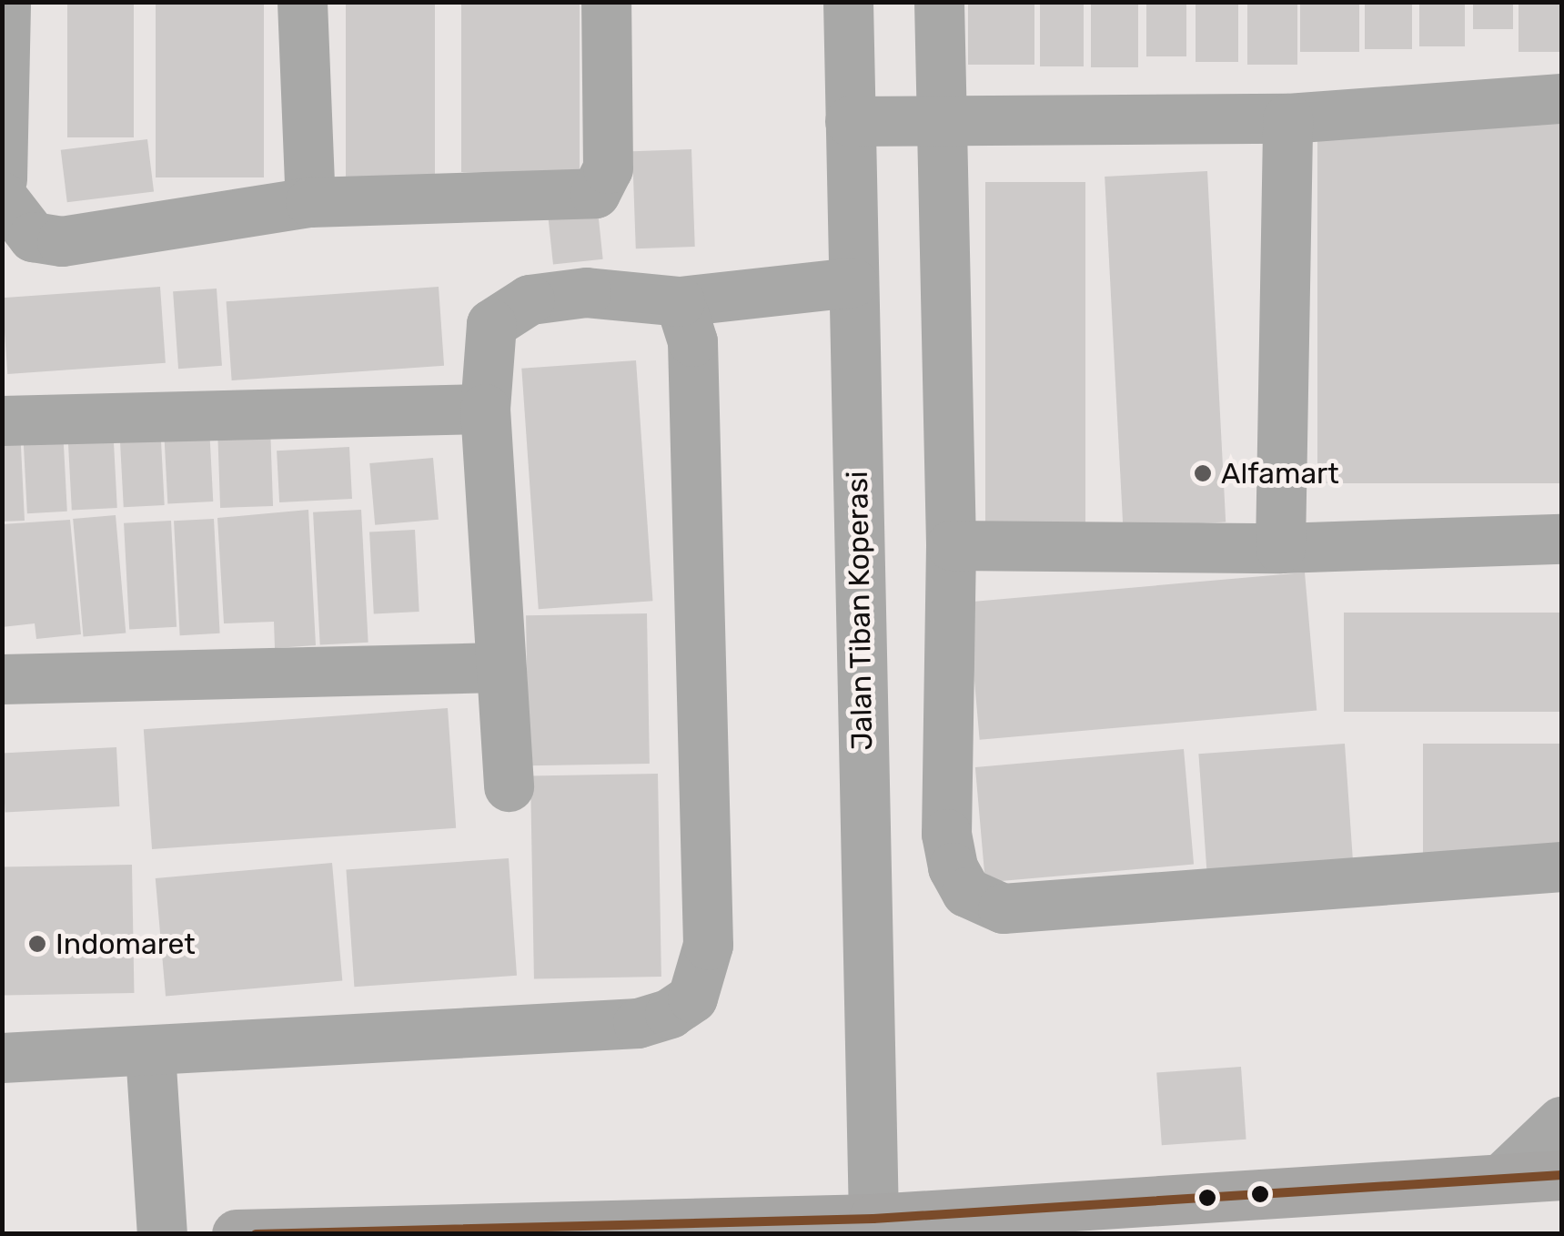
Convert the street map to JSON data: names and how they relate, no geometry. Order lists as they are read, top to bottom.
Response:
{
  "streets": {
    "street": ["Jalan Tiban Koperasi"]
  },
  "places": ["Alfamart", "Indomaret"]
}
